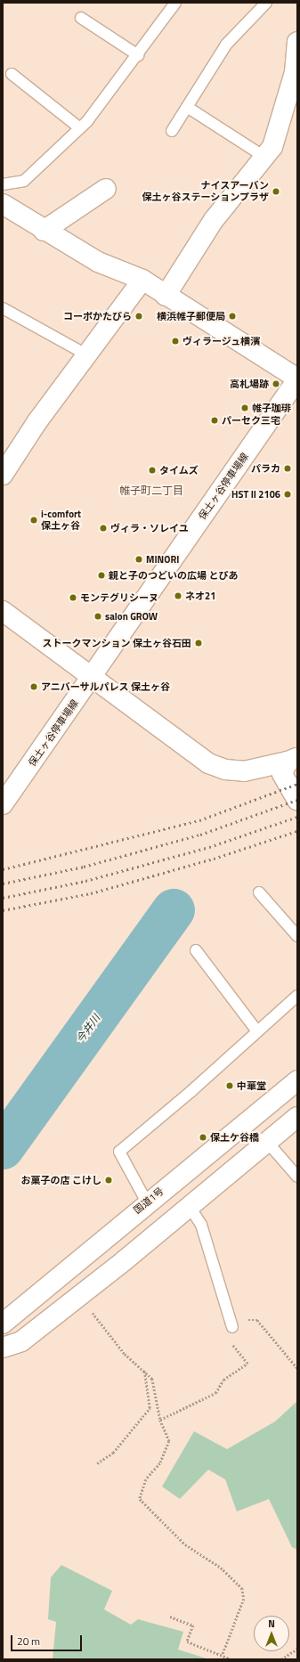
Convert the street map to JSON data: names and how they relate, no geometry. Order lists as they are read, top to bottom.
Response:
{
  "streets": {
    "main road": ["保土ヶ谷停車場線", "国道1号"]
  },
  "districts": ["帷子町二丁目"],
  "water": ["今井川"],
  "places": [
    "ナイスアーバン 保土ヶ谷ステーションプラザ",
    "コーポかたびら",
    "横浜帷子郵便局",
    "ヴィラージュ横濱",
    "高札場跡",
    "帷子珈琲",
    "パーセク三宅",
    "パラカ",
    "タイムズ",
    "HST II 2106",
    "i-comfort 保土ヶ谷",
    "ヴィラ・ソレイユ",
    "MINORI",
    "親と子のつどいの広場 とぴあ",
    "ネオ21",
    "モンテグリシーヌ",
    "salon GROW",
    "ストークマンション 保土ヶ谷石田",
    "アニバーサルパレス 保土ヶ谷",
    "中華堂",
    "保土ケ谷橋",
    "お菓子の店 こけし"
  ],
  "scale_bar": "20 m",
  "north": "top"
}
